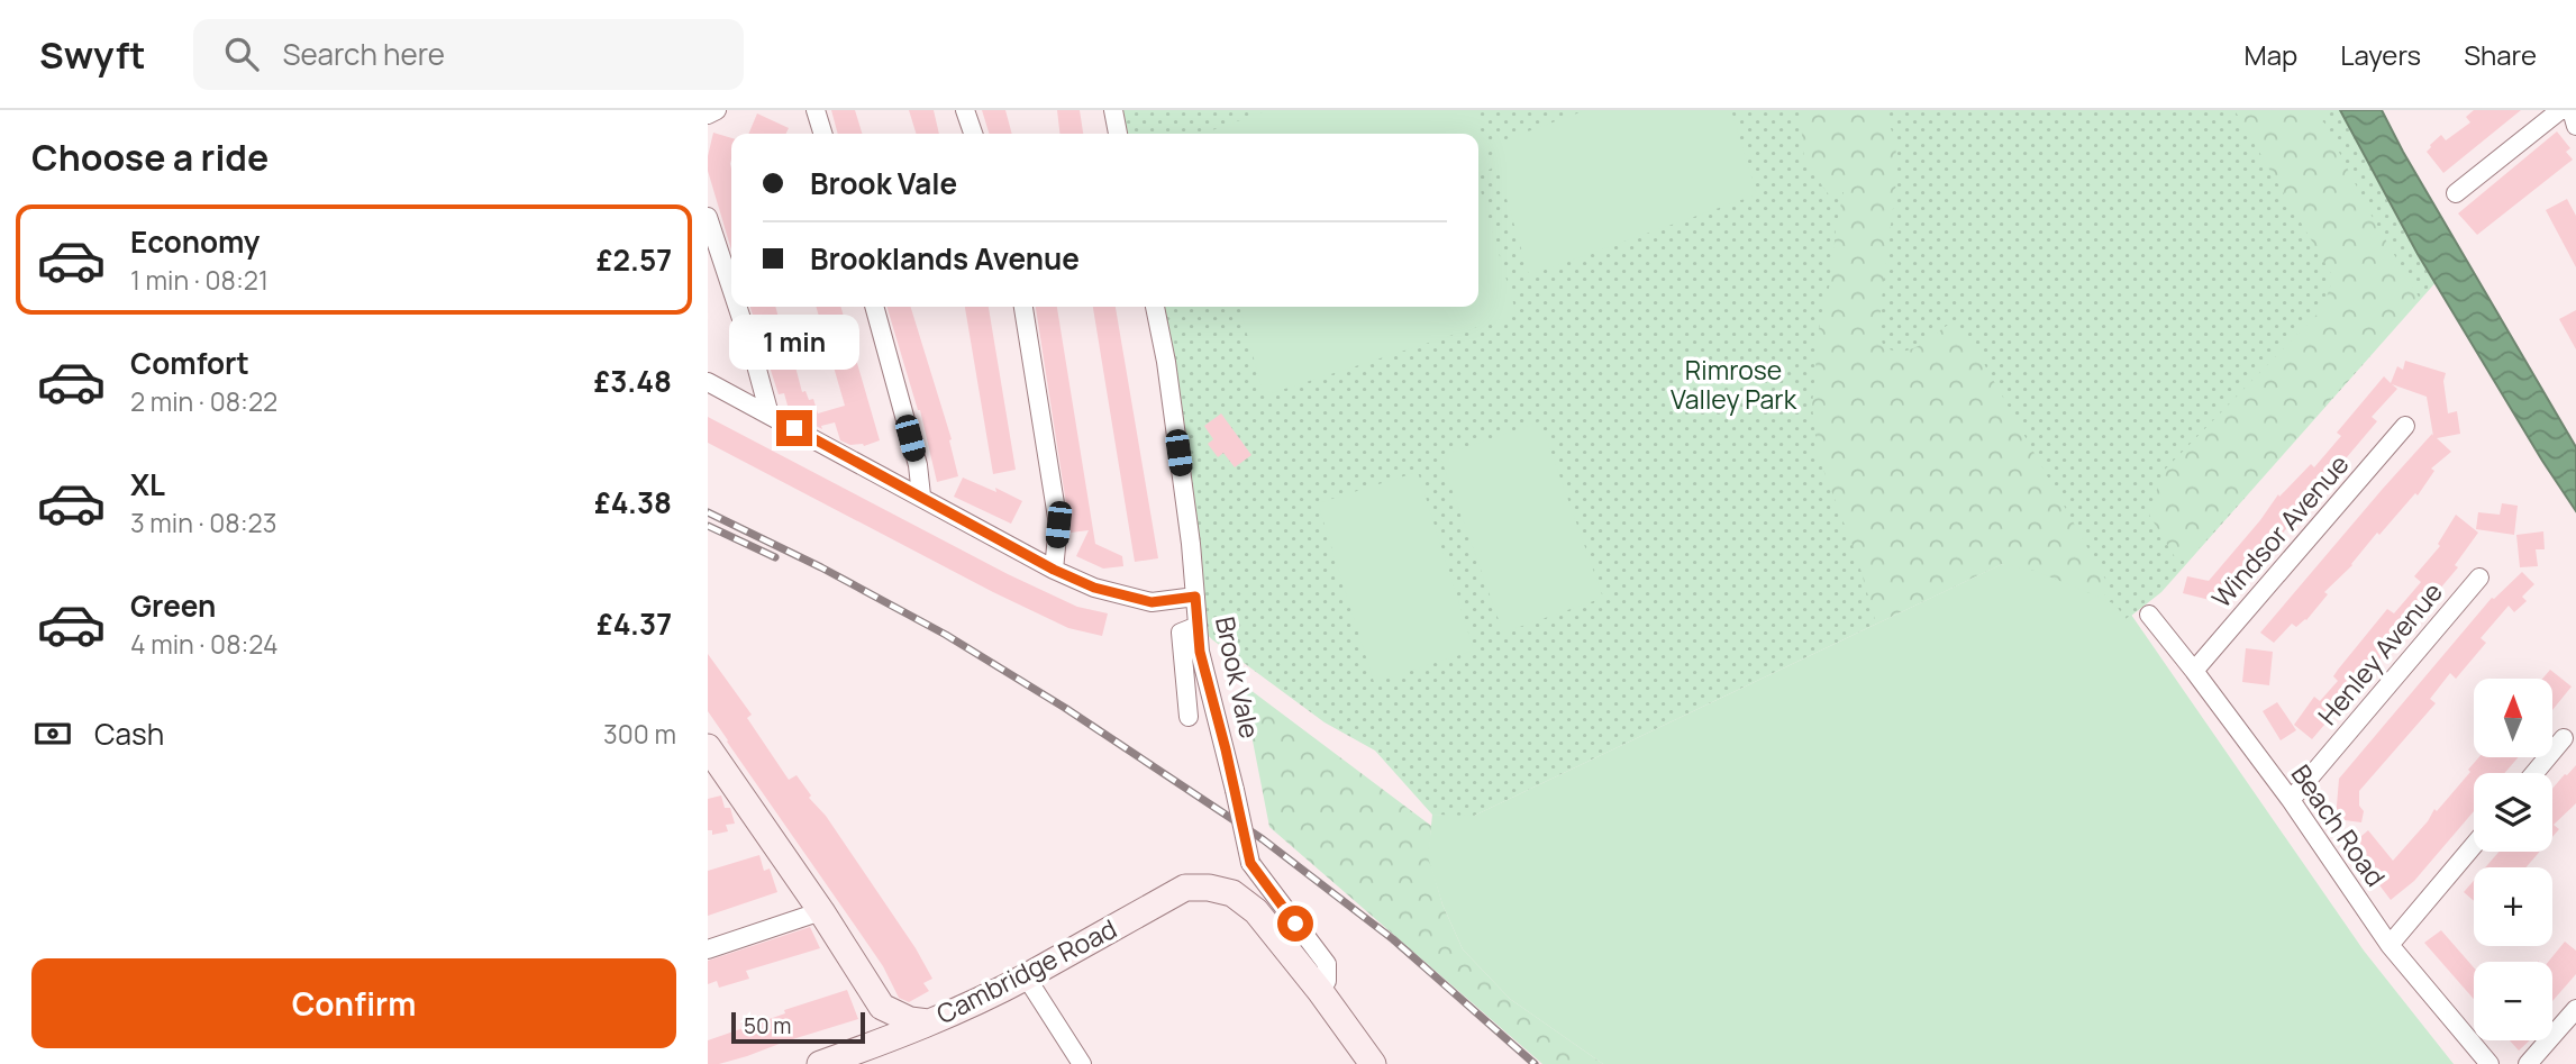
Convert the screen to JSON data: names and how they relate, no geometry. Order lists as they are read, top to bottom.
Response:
{
  "streets": {
    "main road": ["Cambridge Road"],
    "street": [
      "Windsor Avenue",
      "Henley Avenue",
      "Brook Vale",
      "Beach Road"
    ]
  },
  "crossings": [
    ["Windsor Avenue", "Beach Road"],
    ["Henley Avenue", "Beach Road"],
    ["Brook Vale", "Cambridge Road"]
  ],
  "parks": ["Rimrose Valley Park"],
  "scale_bar": "50 m",
  "north": "top",
  "page": {
    "header": "Swyft",
    "search": "Search here",
    "nav": ["Map", "Layers", "Share"],
    "heading": "Choose a ride",
    "banner": ["Brook Vale", "Brooklands Avenue"],
    "list": [
      {
        "name": "Economy",
        "note": "1 min · 08:21",
        "value": "£2.57"
      },
      {
        "name": "Comfort",
        "note": "2 min · 08:22",
        "value": "£3.48"
      },
      {
        "name": "XL",
        "note": "3 min · 08:23",
        "value": "£4.38"
      },
      {
        "name": "Green",
        "note": "4 min · 08:24",
        "value": "£4.37"
      }
    ],
    "bubble": "1 min",
    "map_buttons": ["+", "−"],
    "pay": ["Cash", "300 m"],
    "buttons": "Confirm",
    "scale": "50 m"
  }
}
